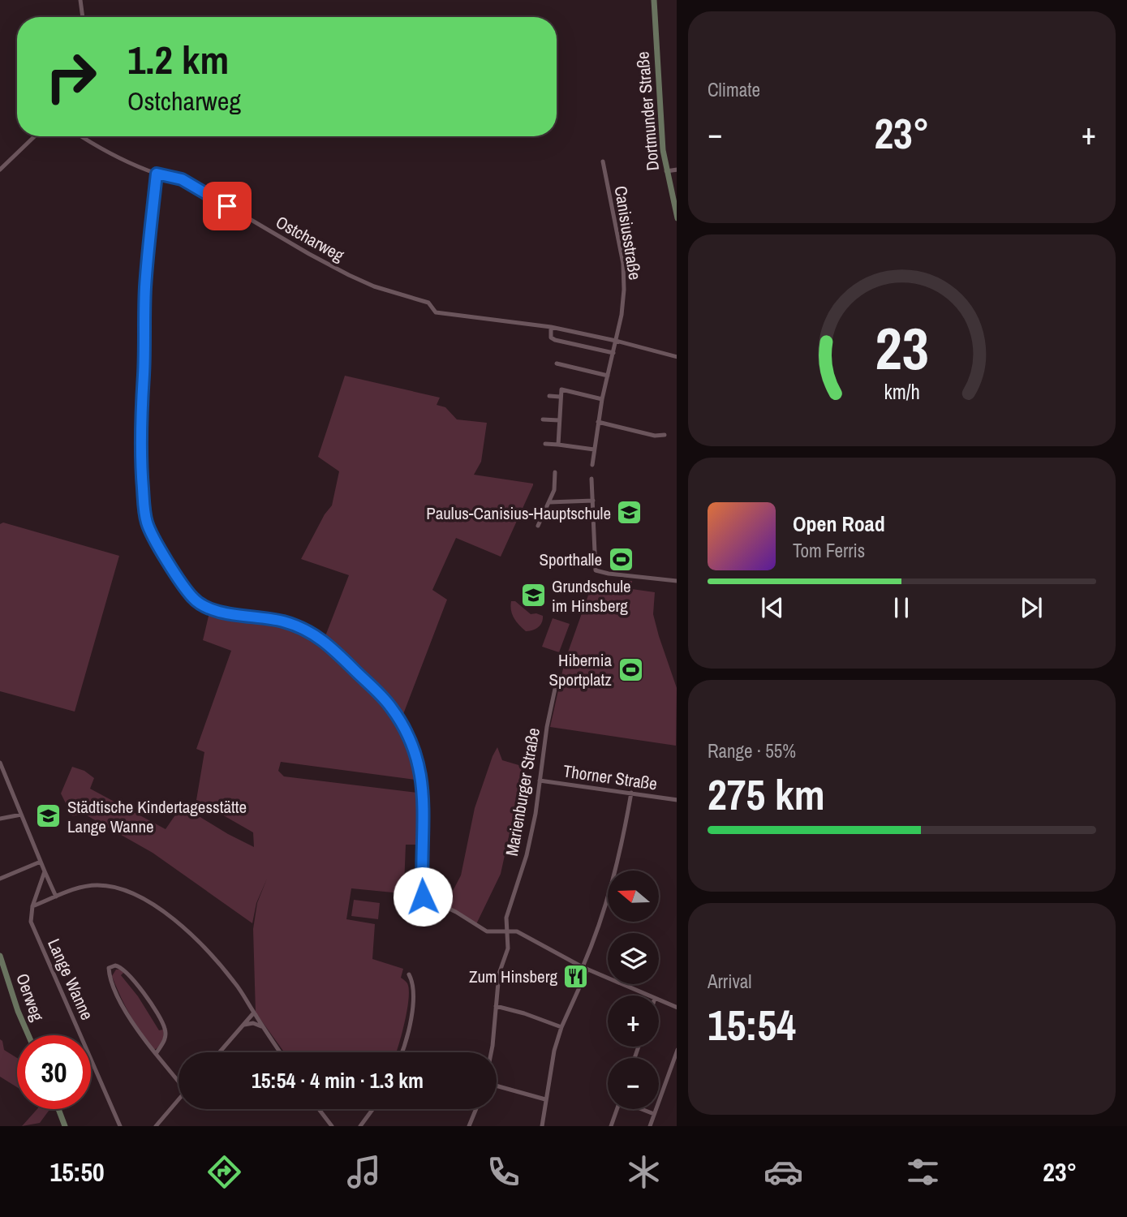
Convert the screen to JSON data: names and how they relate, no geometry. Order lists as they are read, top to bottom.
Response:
{
  "streets": {
    "main road": ["Dortmunder Straße", "Oerweg"],
    "street": [
      "Canisiusstraße",
      "Ostcharweg",
      "Thorner Straße",
      "Marienburger Straße",
      "Lange Wanne"
    ]
  },
  "crossings": [
    ["Canisiusstraße", "Ostcharweg"],
    ["Thorner Straße", "Marienburger Straße"]
  ],
  "places": {
    "school or university": ["Paulus-Canisius-Hauptschule", "Grundschule im Hinsberg", "Städtische Kindertagesstätte Lange Wanne"],
    "sports": ["Sporthalle", "Hibernia Sportplatz"],
    "restaurant": ["Zum Hinsberg"]
  },
  "north": "left",
  "page": {
    "tile": [
      "Climate",
      ["Range · 55%", "275 km"],
      ["Arrival", "15:54"]
    ],
    "turn": ["1.2 km", "Ostcharweg"],
    "heat": ["−", "23°", "+"],
    "song": ["Open Road", "Tom Ferris"],
    "map_buttons": ["+", "−"],
    "limit": "30",
    "trip": "15:54 · 4 min · 1.3 km",
    "tabs": ["15:50", "23°"],
    "gauge": ["23", "km/h"]
  }
}
